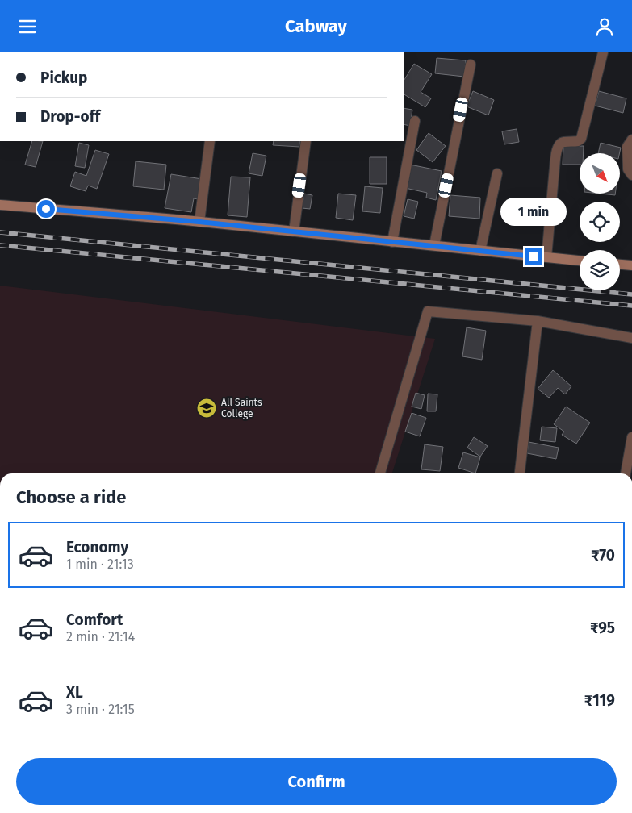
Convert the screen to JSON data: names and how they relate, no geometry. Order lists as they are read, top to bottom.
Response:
{
  "places": {
    "school or university": ["All Saints College"]
  },
  "north": "bottom right",
  "page": {
    "header": "Cabway",
    "banner": ["Pickup", "Drop-off"],
    "bubble": "1 min",
    "heading": "Choose a ride",
    "list": [
      {
        "name": "Economy",
        "note": "1 min · 21:13",
        "value": "₹70"
      },
      {
        "name": "Comfort",
        "note": "2 min · 21:14",
        "value": "₹95"
      },
      {
        "name": "XL",
        "note": "3 min · 21:15",
        "value": "₹119"
      }
    ],
    "buttons": "Confirm"
  }
}
